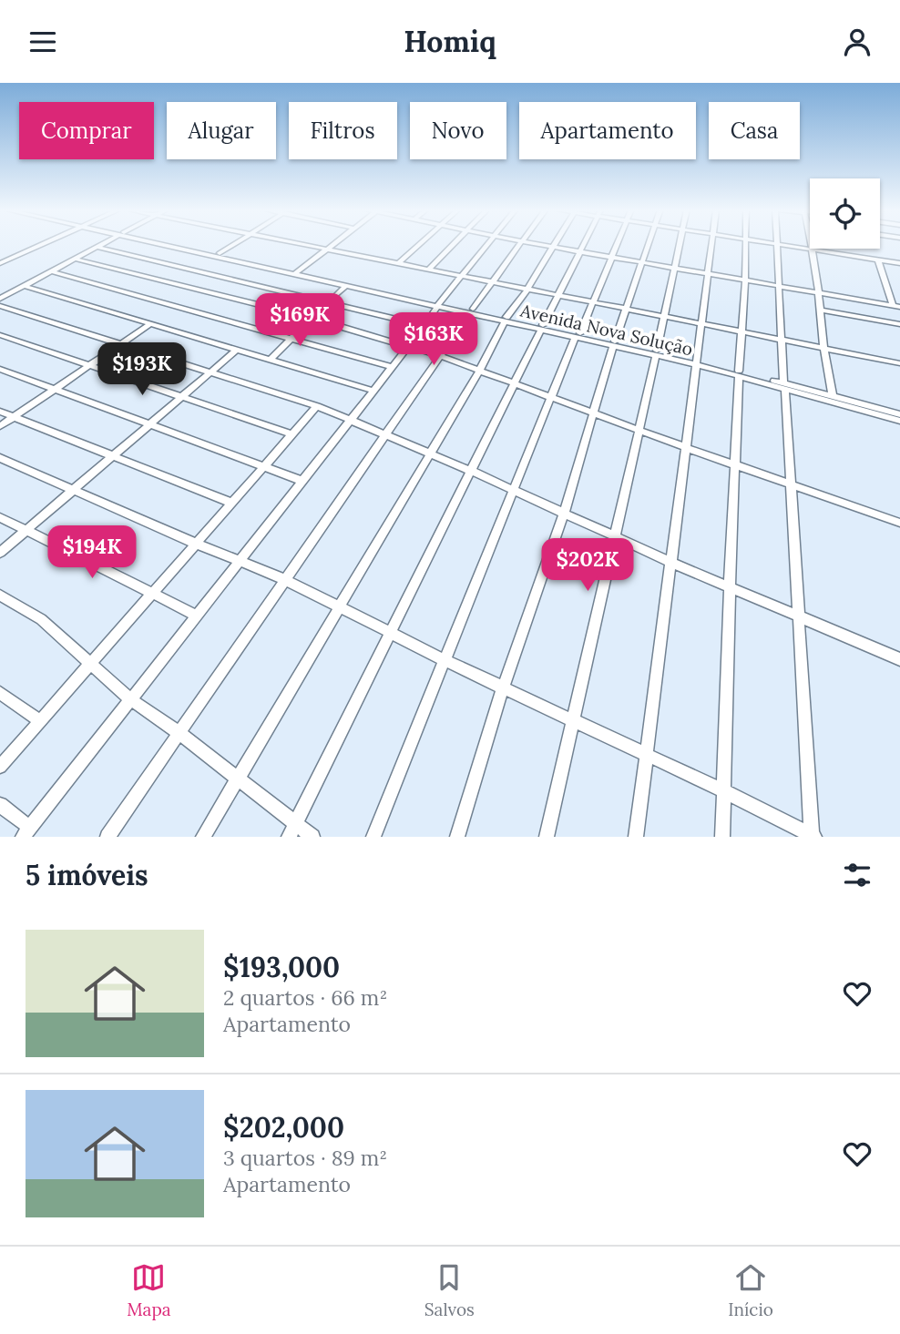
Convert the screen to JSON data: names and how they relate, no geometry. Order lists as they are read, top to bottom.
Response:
{
  "streets": {
    "street": ["Avenida Nova Solução"]
  },
  "page": {
    "header": "Homiq",
    "chip": [
      "Comprar",
      "Alugar",
      "Filtros",
      "Novo",
      "Apartamento",
      "Casa"
    ],
    "price": [
      "$169K",
      "$163K",
      "$193K",
      "$194K",
      "$202K"
    ],
    "heading": "5 imóveis",
    "list": [
      {
        "name": "$193,000",
        "note": "2 quartos · 66 m² · Apartamento"
      },
      {
        "name": "$202,000",
        "note": "3 quartos · 89 m² · Apartamento"
      }
    ],
    "tabs": ["Mapa", "Salvos", "Início"]
  }
}
